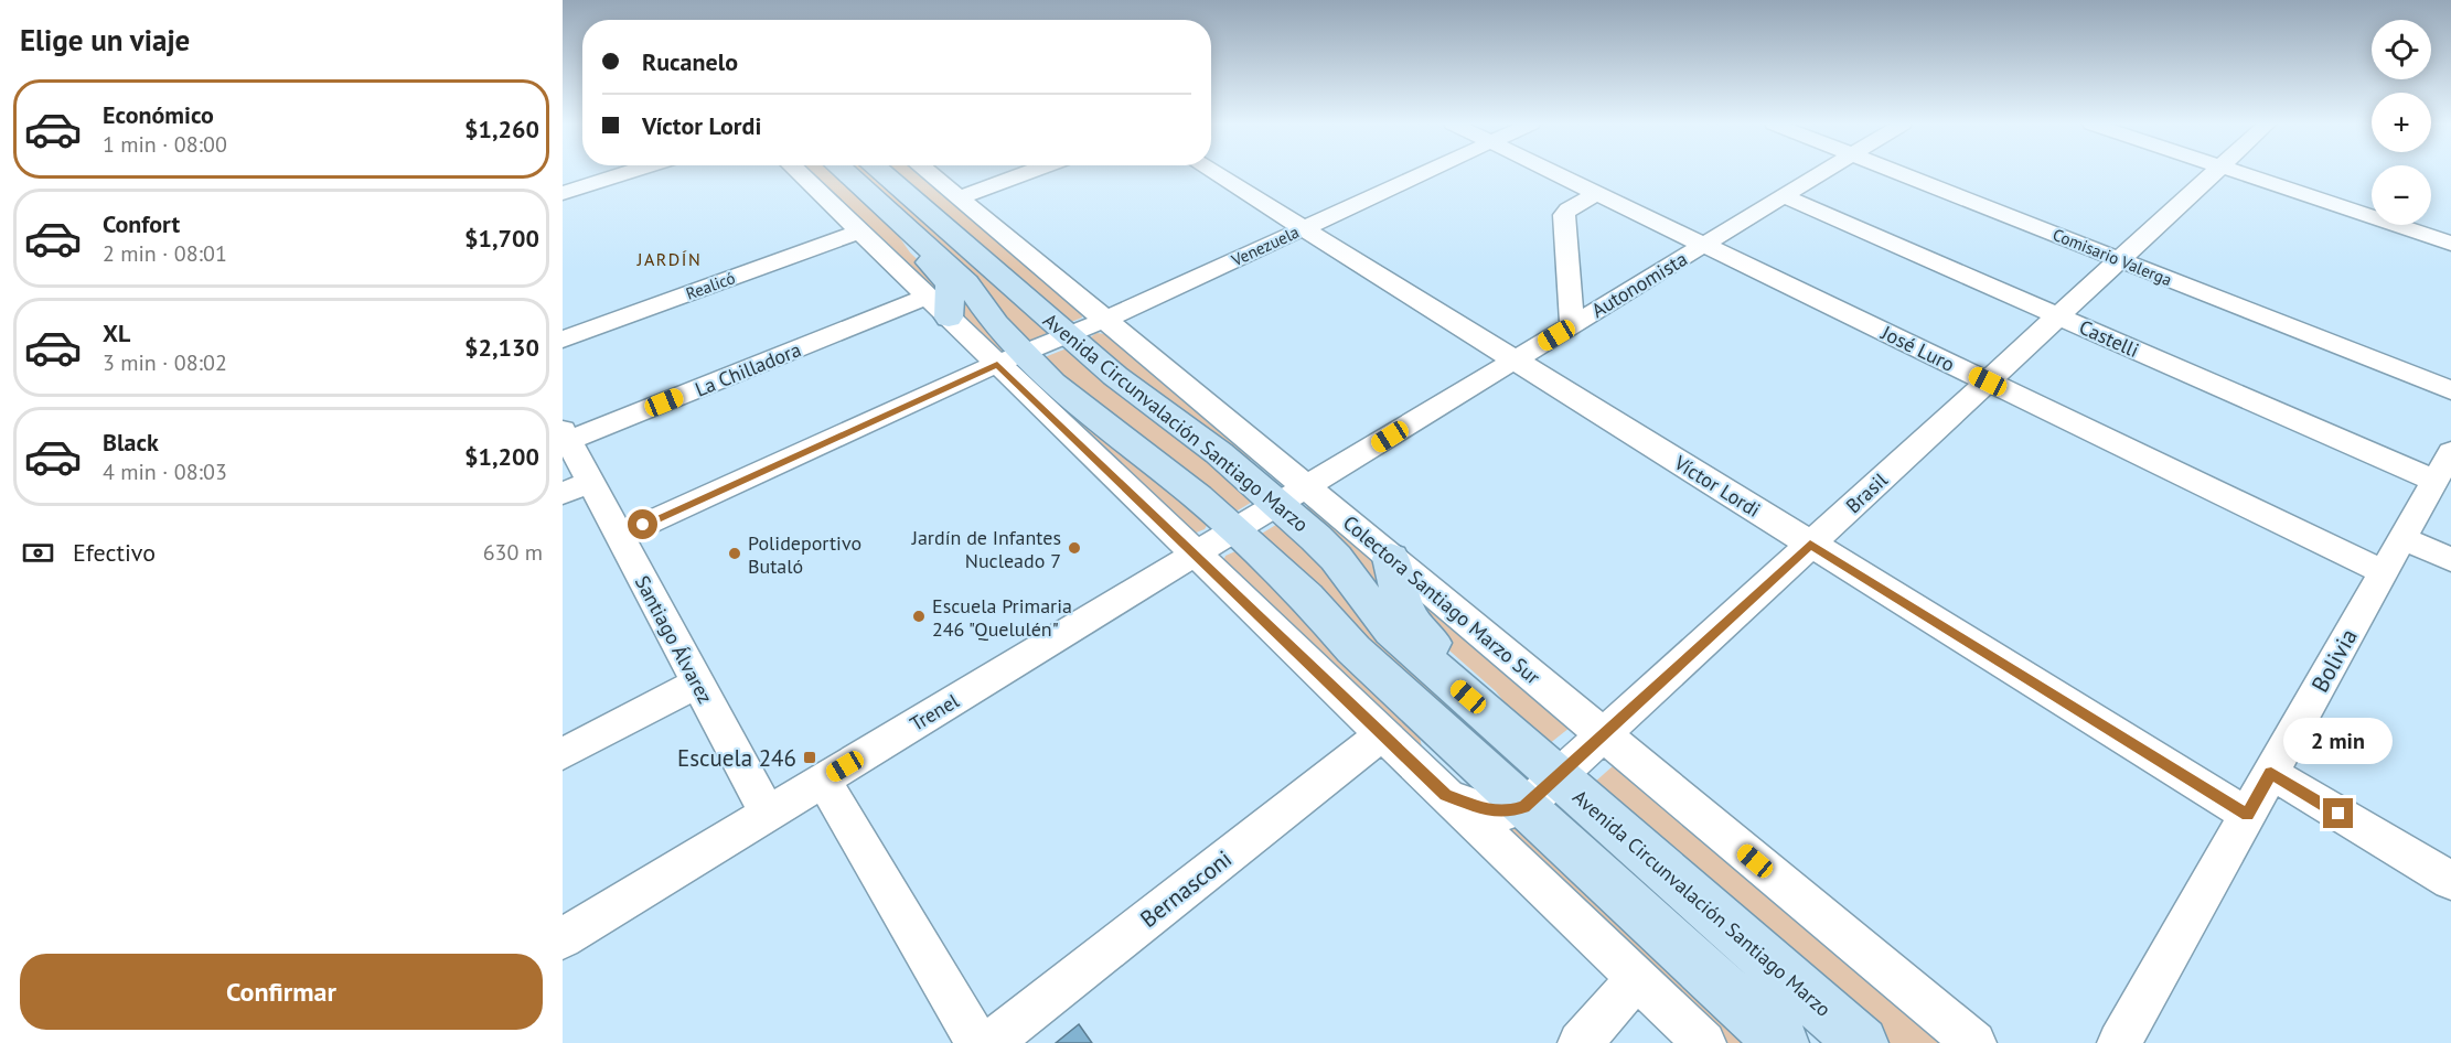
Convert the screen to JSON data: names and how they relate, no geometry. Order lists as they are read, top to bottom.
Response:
{
  "streets": {
    "main road": ["Avenida Circunvalación Santiago Marzo"],
    "street": [
      "Venezuela",
      "Comisario Valerga",
      "Autonomista",
      "Realicó",
      "Castelli",
      "José Luro",
      "La Chilladora",
      "Víctor Lordi",
      "Brasil",
      "Colectora Santiago Marzo Sur",
      "Santiago Álvarez",
      "Bolivia",
      "Trenel",
      "Bernasconi"
    ]
  },
  "crossings": [
    ["Venezuela", "Avenida Circunvalación Santiago Marzo"],
    ["Venezuela", "Víctor Lordi"],
    ["Venezuela", "Colectora Santiago Marzo Sur"],
    ["Venezuela", "Santiago Álvarez"],
    ["Comisario Valerga", "Brasil"],
    ["Autonomista", "Castelli"],
    ["Autonomista", "José Luro"],
    ["Autonomista", "Avenida Circunvalación Santiago Marzo"],
    ["Autonomista", "Víctor Lordi"],
    ["Autonomista", "Colectora Santiago Marzo Sur"],
    ["Autonomista", "Trenel"],
    ["Castelli", "Brasil"],
    ["Castelli", "Bolivia"],
    ["José Luro", "Brasil"],
    ["José Luro", "Bolivia"],
    ["La Chilladora", "Santiago Álvarez"],
    ["Avenida Circunvalación Santiago Marzo", "Brasil"],
    ["Avenida Circunvalación Santiago Marzo", "Colectora Santiago Marzo Sur"],
    ["Avenida Circunvalación Santiago Marzo", "Trenel"],
    ["Víctor Lordi", "Brasil"],
    ["Víctor Lordi", "Bolivia"],
    ["Brasil", "Colectora Santiago Marzo Sur"],
    ["Colectora Santiago Marzo Sur", "Trenel"],
    ["Santiago Álvarez", "Trenel"]
  ],
  "districts": ["JARDÍN"],
  "places": {
    "other": ["Jardín de Infantes Nucleado 7", "Polideportivo Butaló", "Escuela Primaria 246 \"Quelulén\""],
    "transit": ["Escuela 246"]
  },
  "page": {
    "heading": "Elige un viaje",
    "map_buttons": ["+", "−"],
    "banner": ["Rucanelo", "Víctor Lordi"],
    "list": [
      {
        "name": "Económico",
        "note": "1 min · 08:00",
        "value": "$1,260"
      },
      {
        "name": "Confort",
        "note": "2 min · 08:01",
        "value": "$1,700"
      },
      {
        "name": "XL",
        "note": "3 min · 08:02",
        "value": "$2,130"
      },
      {
        "name": "Black",
        "note": "4 min · 08:03",
        "value": "$1,200"
      }
    ],
    "pay": ["Efectivo", "630 m"],
    "bubble": "2 min",
    "buttons": "Confirmar"
  }
}
